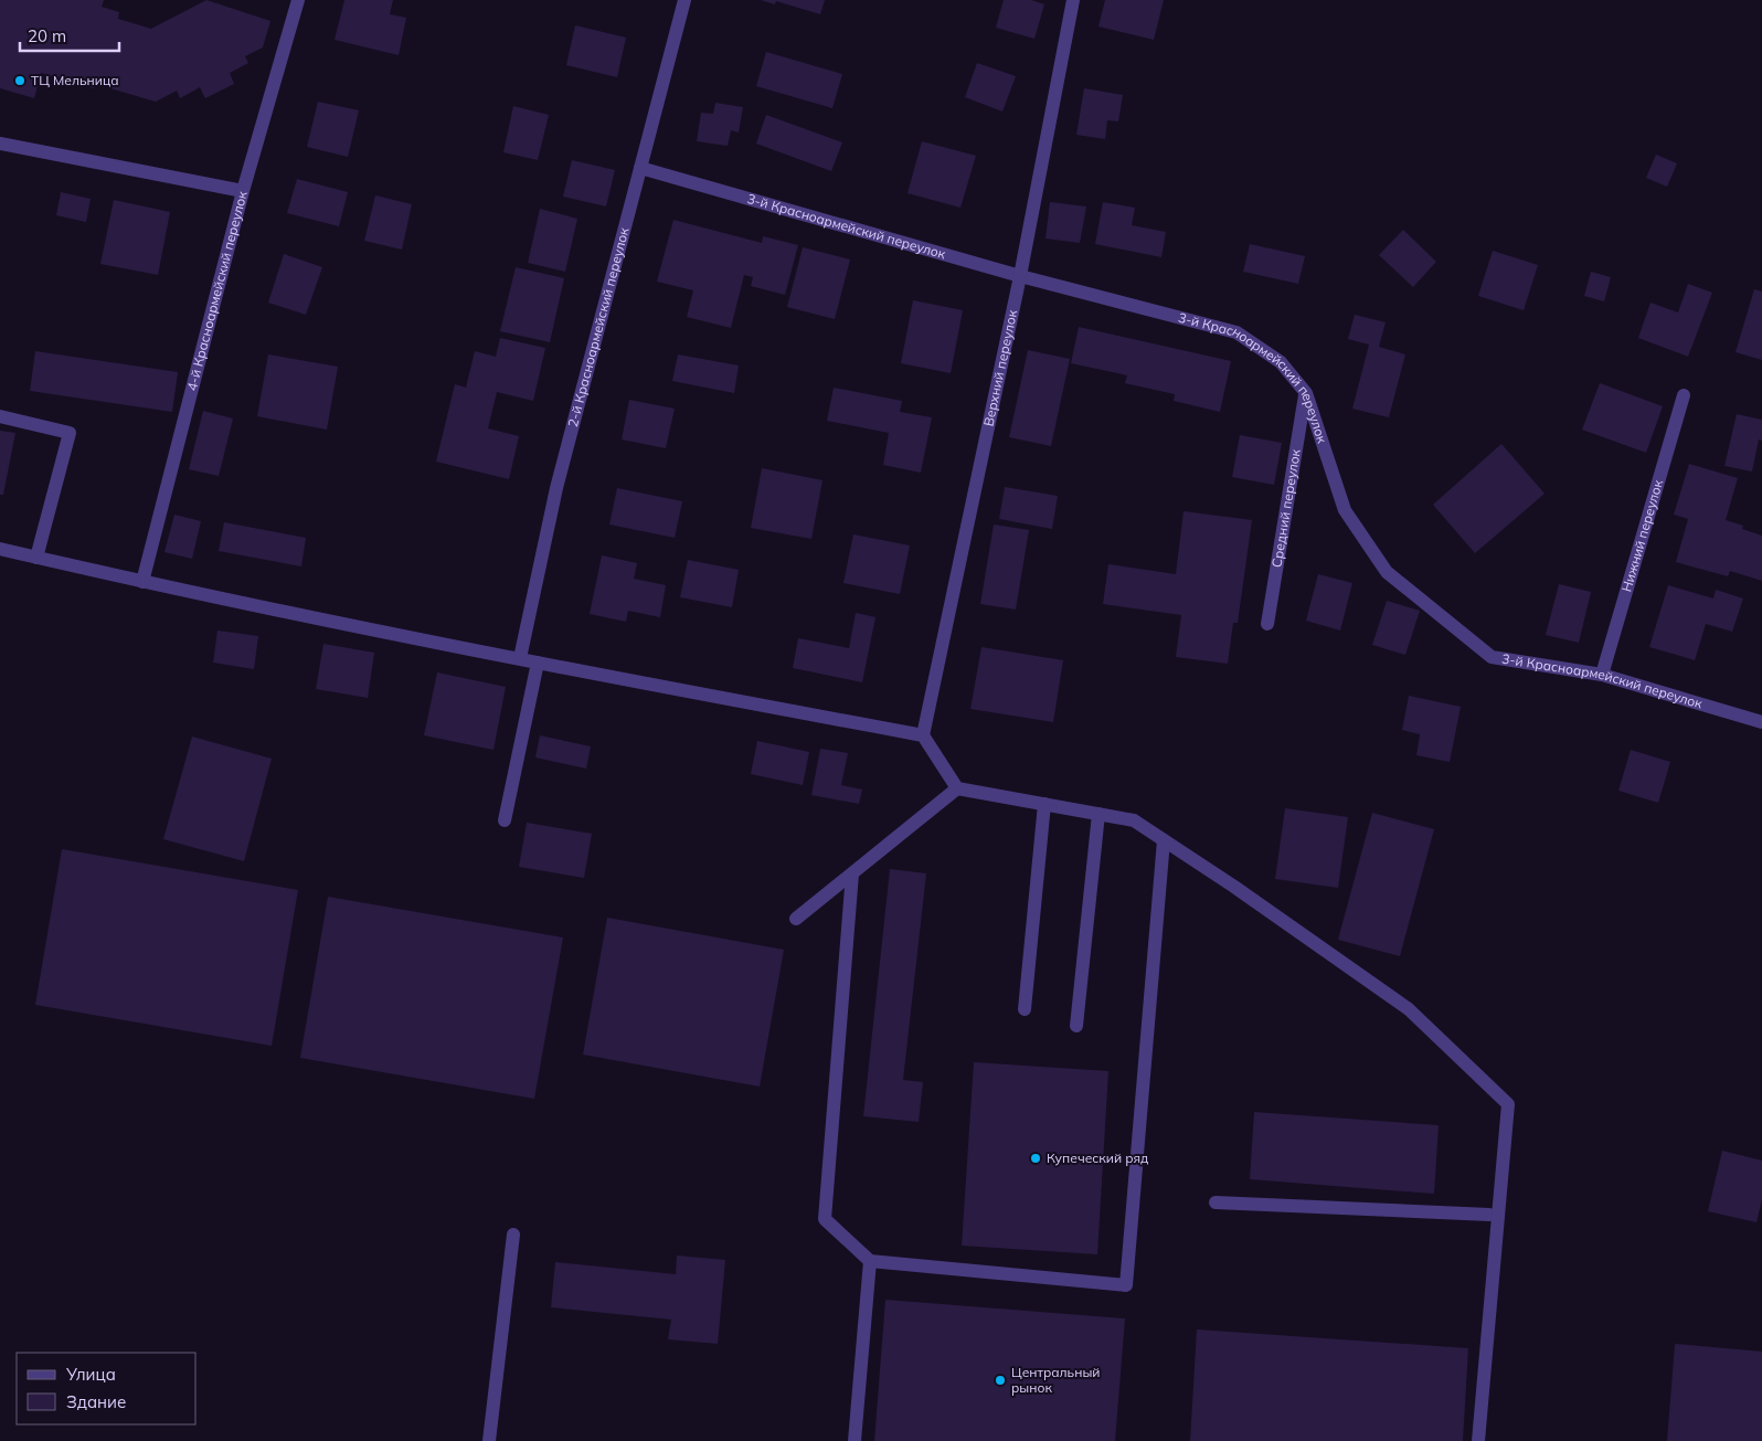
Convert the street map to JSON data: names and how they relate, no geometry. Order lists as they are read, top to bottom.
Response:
{
  "streets": {
    "street": [
      "3-й Красноармейский переулок",
      "4-й Красноармейский переулок",
      "2-й Красноармейский переулок",
      "Верхний переулок",
      "Средний переулок",
      "Нижний переулок"
    ]
  },
  "crossings": [
    ["3-й Красноармейский переулок", "2-й Красноармейский переулок"],
    ["3-й Красноармейский переулок", "Верхний переулок"],
    ["3-й Красноармейский переулок", "Средний переулок"],
    ["3-й Красноармейский переулок", "Нижний переулок"]
  ],
  "places": ["ТЦ Мельница", "Купеческий ряд", "Центральный рынок"],
  "legend": ["Улица", "Здание"],
  "scale_bar": "20 m"
}
